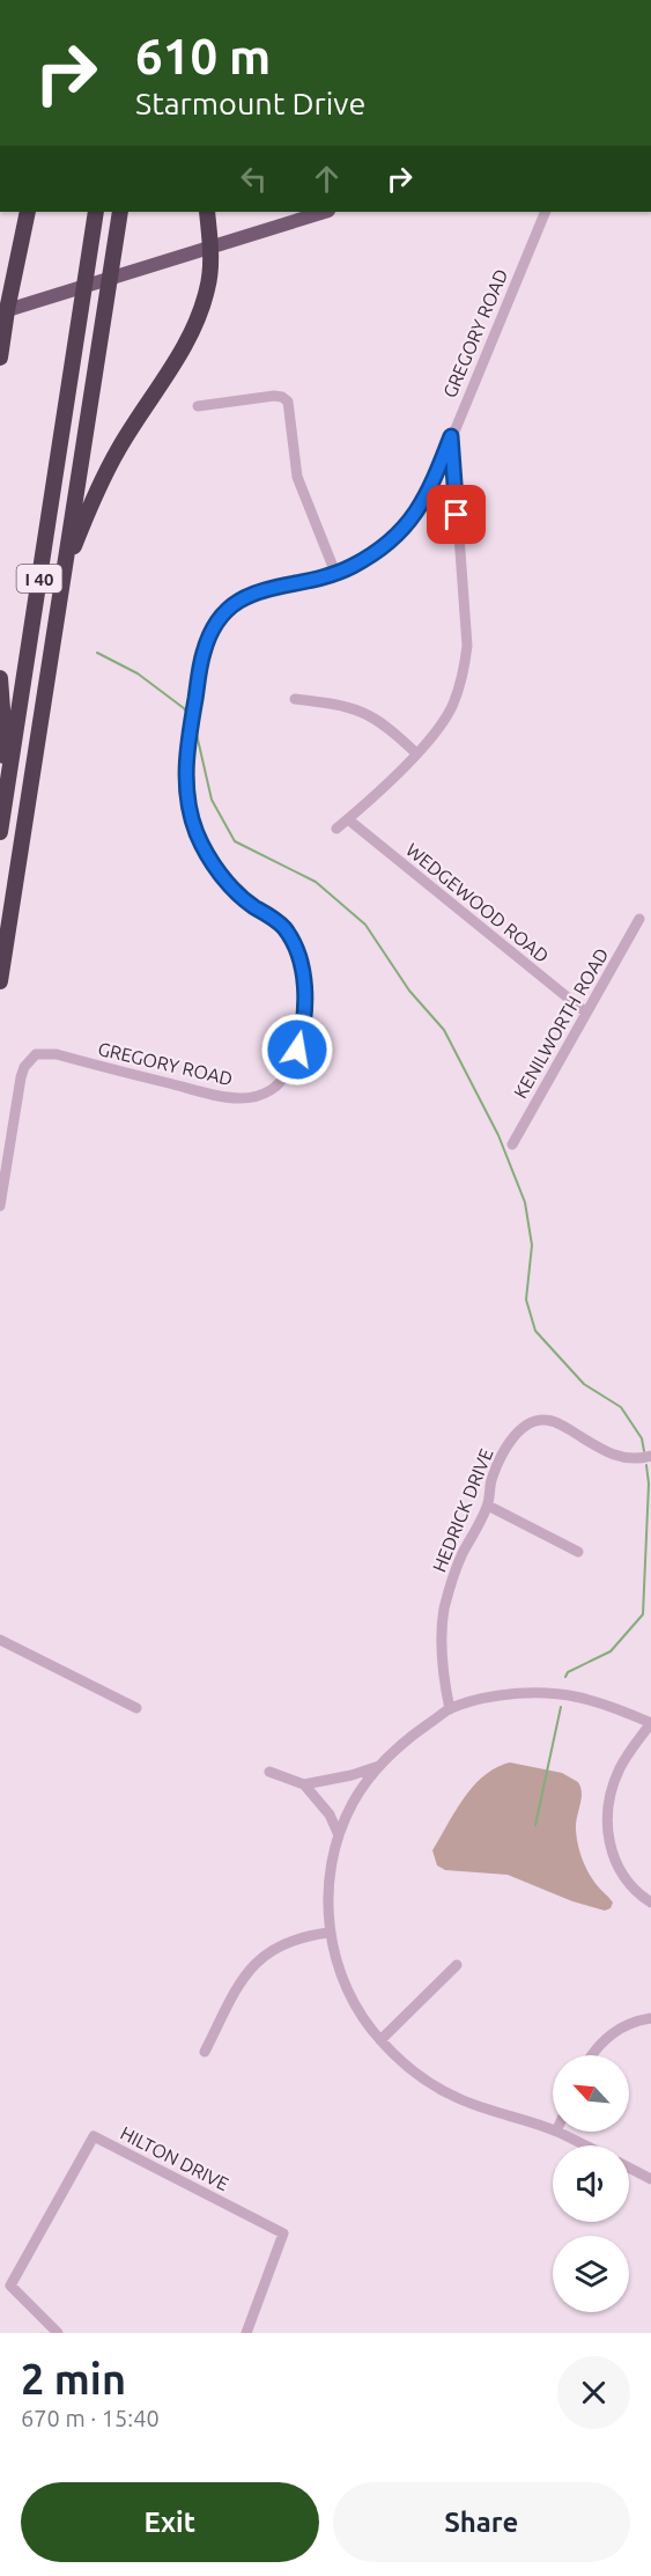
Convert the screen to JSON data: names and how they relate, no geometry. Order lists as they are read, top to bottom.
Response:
{
  "streets": {
    "highway": ["I 40"],
    "street": [
      "GREGORY ROAD",
      "WEDGEWOOD ROAD",
      "KENILWORTH ROAD",
      "HEDRICK DRIVE",
      "HILTON DRIVE"
    ]
  },
  "crossings": [
    ["WEDGEWOOD ROAD", "KENILWORTH ROAD"]
  ],
  "north": "top left",
  "page": {
    "turn": ["610 m", "Starmount Drive"],
    "heading": ["2 min", "670 m · 15:40"],
    "buttons": ["Exit", "Share"]
  }
}
